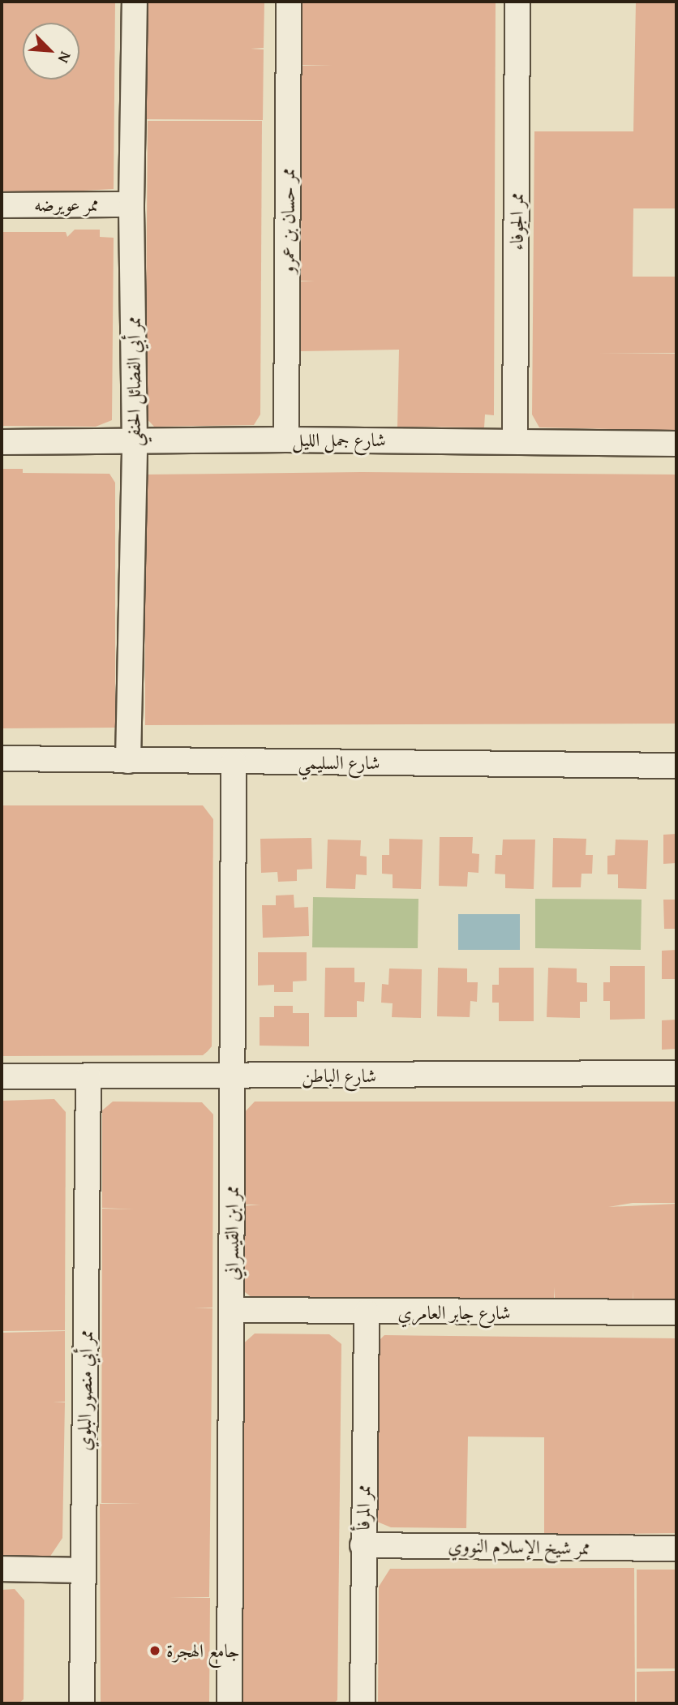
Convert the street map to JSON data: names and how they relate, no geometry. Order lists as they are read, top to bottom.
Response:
{
  "streets": {
    "street": [
      "ممر عويرضه",
      "ممر حسان بن عمرو",
      "ممر الجوفاء",
      "ممر أبي الفضائل الحنفي",
      "شارع جمل الليل",
      "شارع السليمي",
      "شارع الباطن",
      "ممر ابن القيسراني",
      "شارع جابر العامري",
      "ممر أبي منصور البلوي",
      "ممر المرفأ",
      "ممر شيخ الإسلام النووي"
    ]
  },
  "crossings": [
    ["ممر عويرضه", "ممر أبي الفضائل الحنفي"],
    ["ممر حسان بن عمرو", "شارع جمل الليل"],
    ["ممر الجوفاء", "شارع جمل الليل"],
    ["ممر أبي الفضائل الحنفي", "شارع جمل الليل"],
    ["ممر أبي الفضائل الحنفي", "شارع السليمي"],
    ["شارع السليمي", "ممر ابن القيسراني"],
    ["شارع الباطن", "ممر ابن القيسراني"],
    ["شارع الباطن", "ممر أبي منصور البلوي"],
    ["ممر ابن القيسراني", "شارع جابر العامري"],
    ["شارع جابر العامري", "ممر المرفأ"],
    ["ممر المرفأ", "ممر شيخ الإسلام النووي"]
  ],
  "places": ["جامع الهجرة"],
  "north": "bottom right"
}
